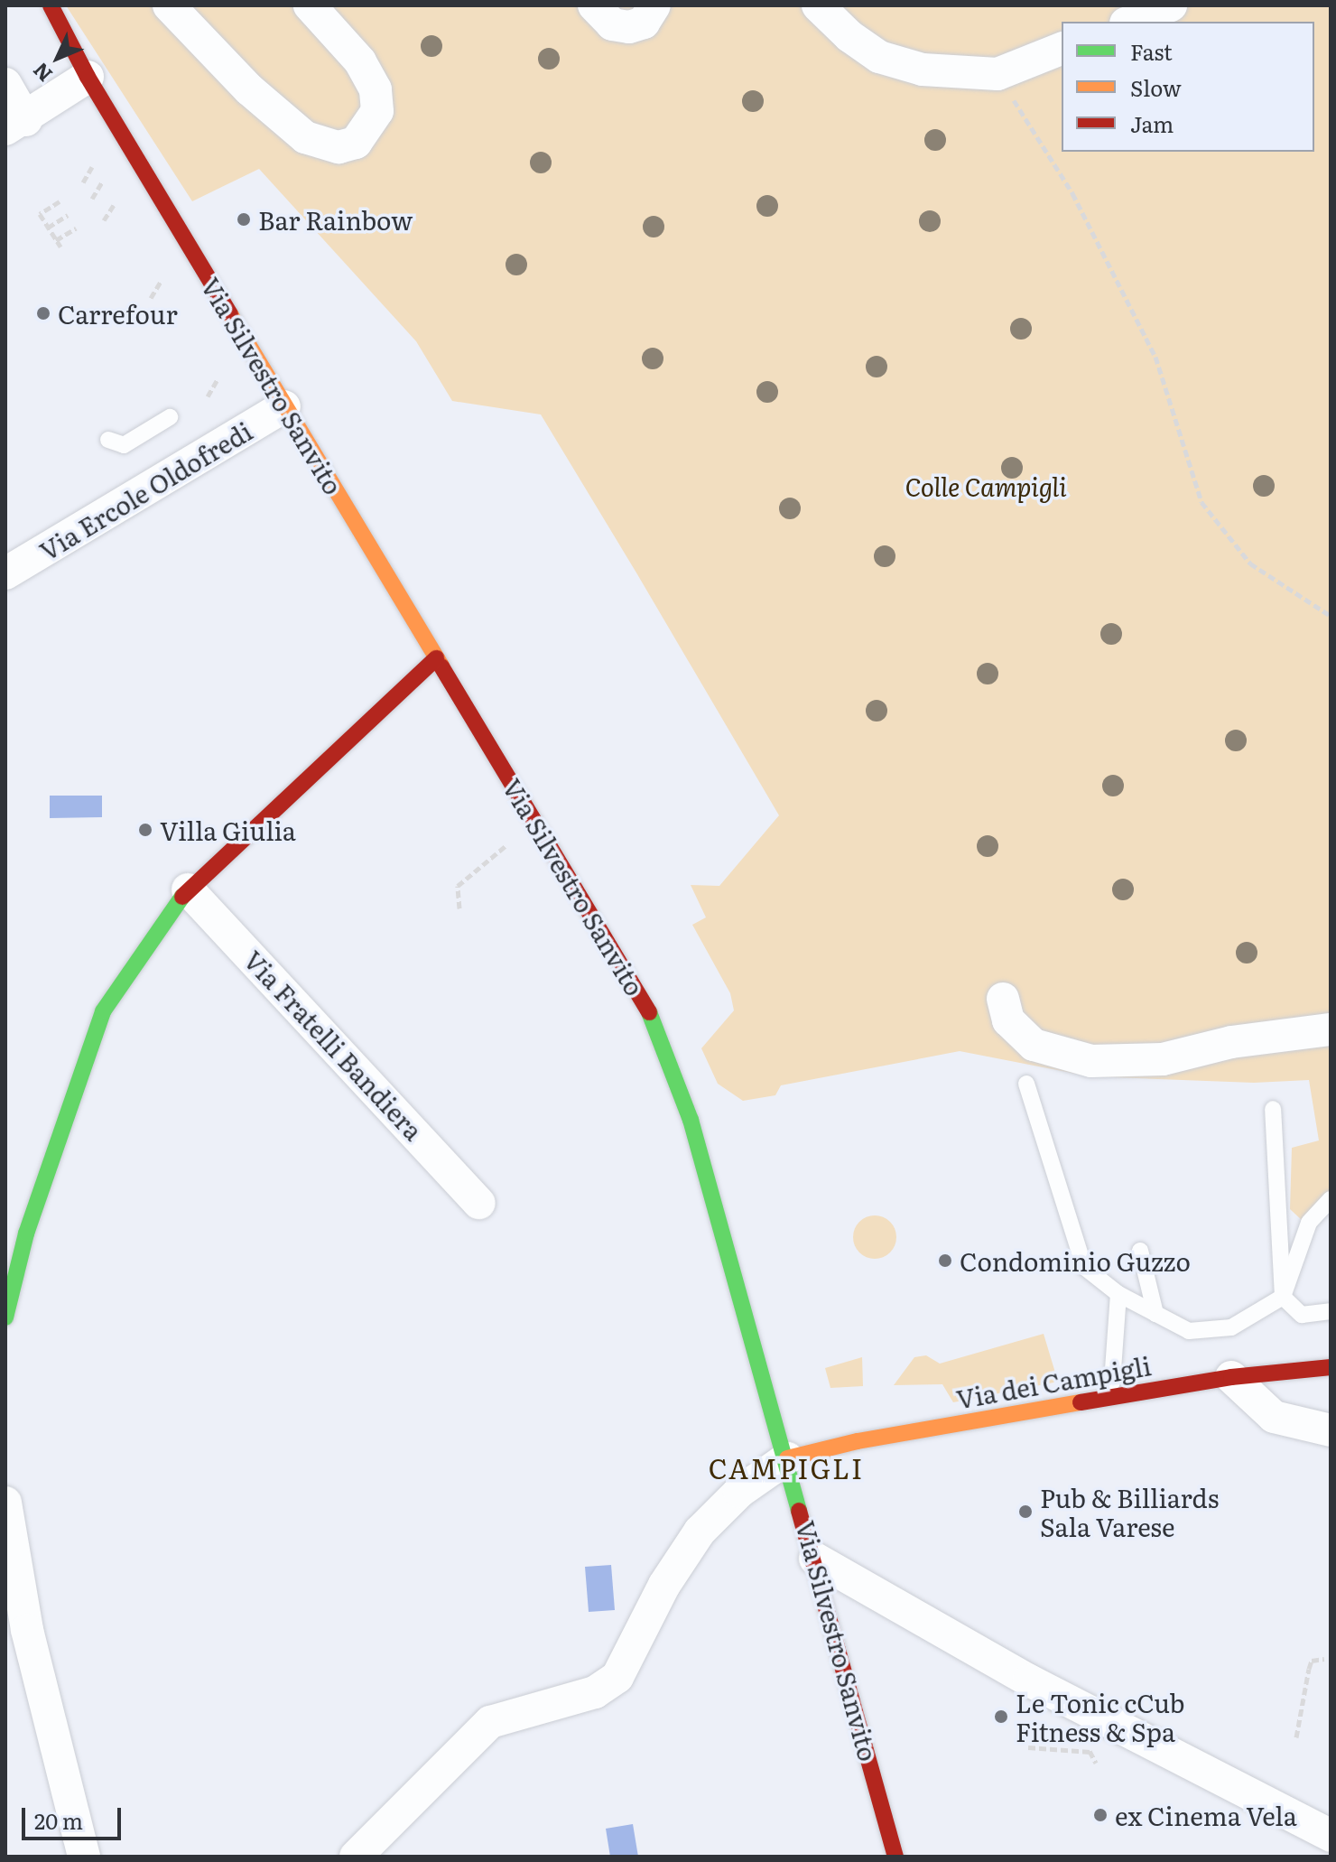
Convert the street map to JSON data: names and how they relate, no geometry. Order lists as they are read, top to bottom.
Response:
{
  "streets": {
    "main road": ["Via Silvestro Sanvito", "Via dei Campigli"],
    "street": ["Via Ercole Oldofredi", "Via Fratelli Bandiera"]
  },
  "crossings": [
    ["Via Silvestro Sanvito", "Via Ercole Oldofredi"],
    ["Via Silvestro Sanvito", "Via dei Campigli"]
  ],
  "districts": ["CAMPIGLI"],
  "parks": ["Colle Campigli"],
  "places": [
    "Bar Rainbow",
    "Carrefour",
    "Villa Giulia",
    "Condominio Guzzo",
    "Pub & Billiards Sala Varese",
    "Le Tonic cCub Fitness & Spa",
    "ex Cinema Vela"
  ],
  "legend": ["Fast", "Slow", "Jam"],
  "scale_bar": "20 m",
  "north": "bottom left"
}
